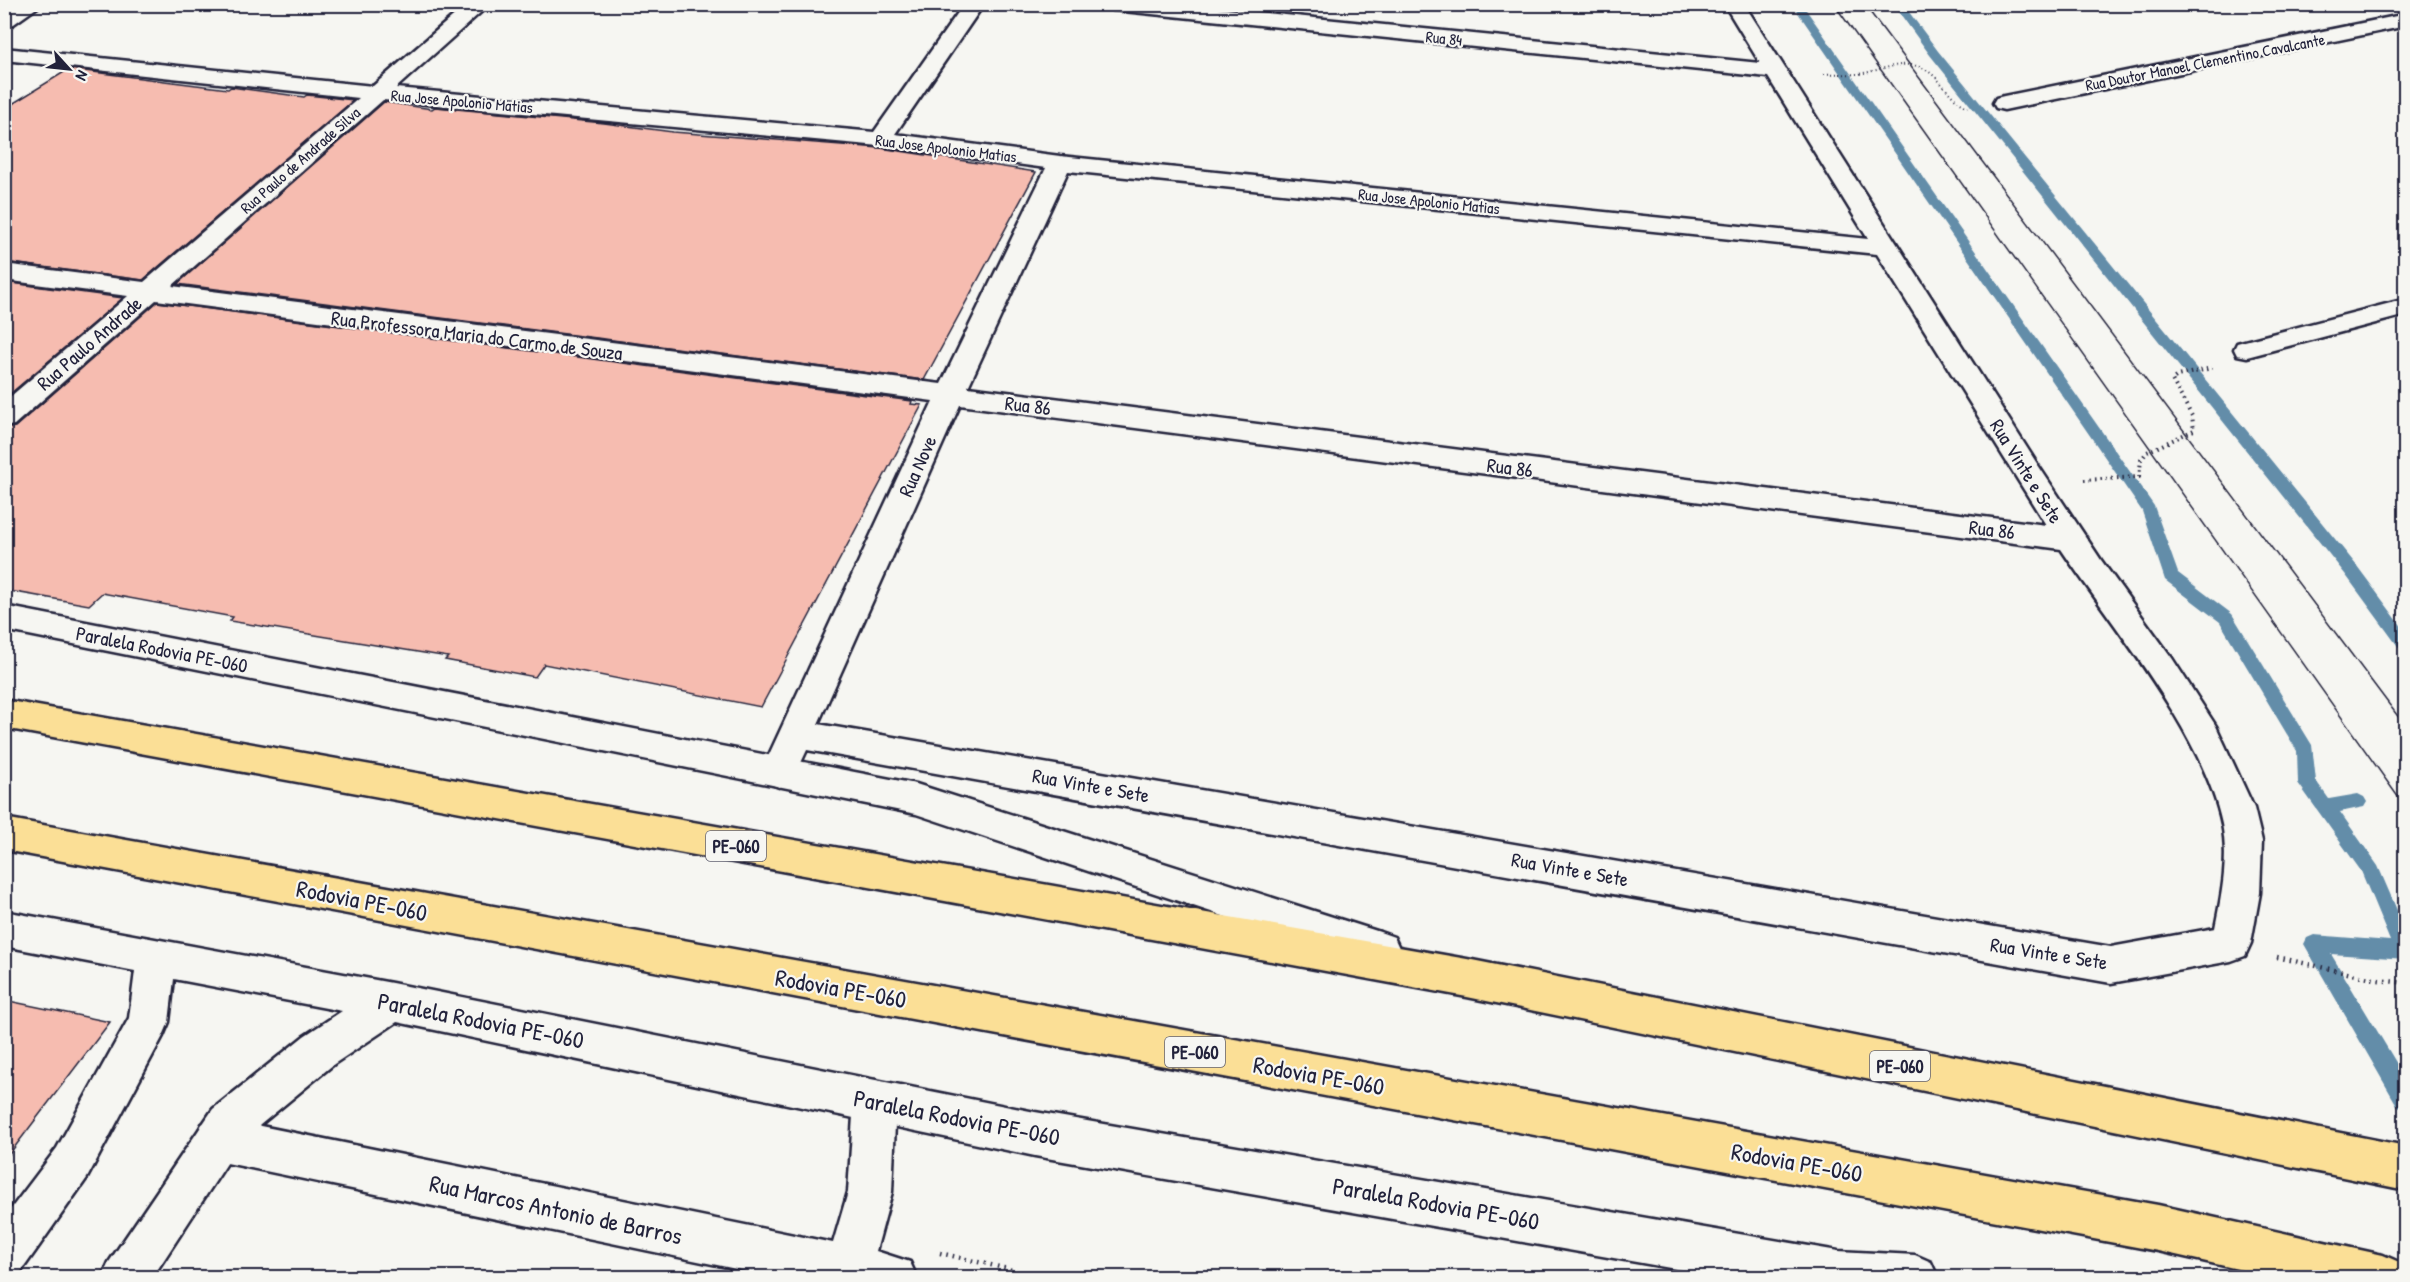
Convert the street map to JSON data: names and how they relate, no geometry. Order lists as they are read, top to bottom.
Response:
{
  "streets": {
    "highway": ["PE-060", "Rodovia PE-060"],
    "street": [
      "Rua 84",
      "Rua Doutor Manoel Clementino Cavalcante",
      "Rua Jose Apolonio Matias",
      "Rua Paulo de Andrade Silva",
      "Rua Professora Maria do Carmo de Souza",
      "Rua Paulo Andrade",
      "Rua 86",
      "Rua Nove",
      "Rua Vinte e Sete",
      "Paralela Rodovia PE-060",
      "Rua Marcos Antonio de Barros"
    ]
  },
  "crossings": [
    ["Rua 84", "Rua Vinte e Sete"],
    ["Rua Jose Apolonio Matias", "Rua Paulo de Andrade Silva"],
    ["Rua Jose Apolonio Matias", "Rua Nove"],
    ["Rua Jose Apolonio Matias", "Rua Vinte e Sete"],
    ["Rua Paulo de Andrade Silva", "Rua Professora Maria do Carmo de Souza"],
    ["Rua Paulo de Andrade Silva", "Rua Paulo Andrade"],
    ["Rua Professora Maria do Carmo de Souza", "Rua Paulo Andrade"],
    ["Rua Professora Maria do Carmo de Souza", "Rua 86"],
    ["Rua Professora Maria do Carmo de Souza", "Rua Nove"],
    ["Rua 86", "Rua Nove"],
    ["Rua 86", "Rua Vinte e Sete"],
    ["Rua Nove", "Rua Vinte e Sete"],
    ["Rua Nove", "Paralela Rodovia PE-060"],
    ["Paralela Rodovia PE-060", "PE-060"]
  ],
  "north": "bottom right"
}
